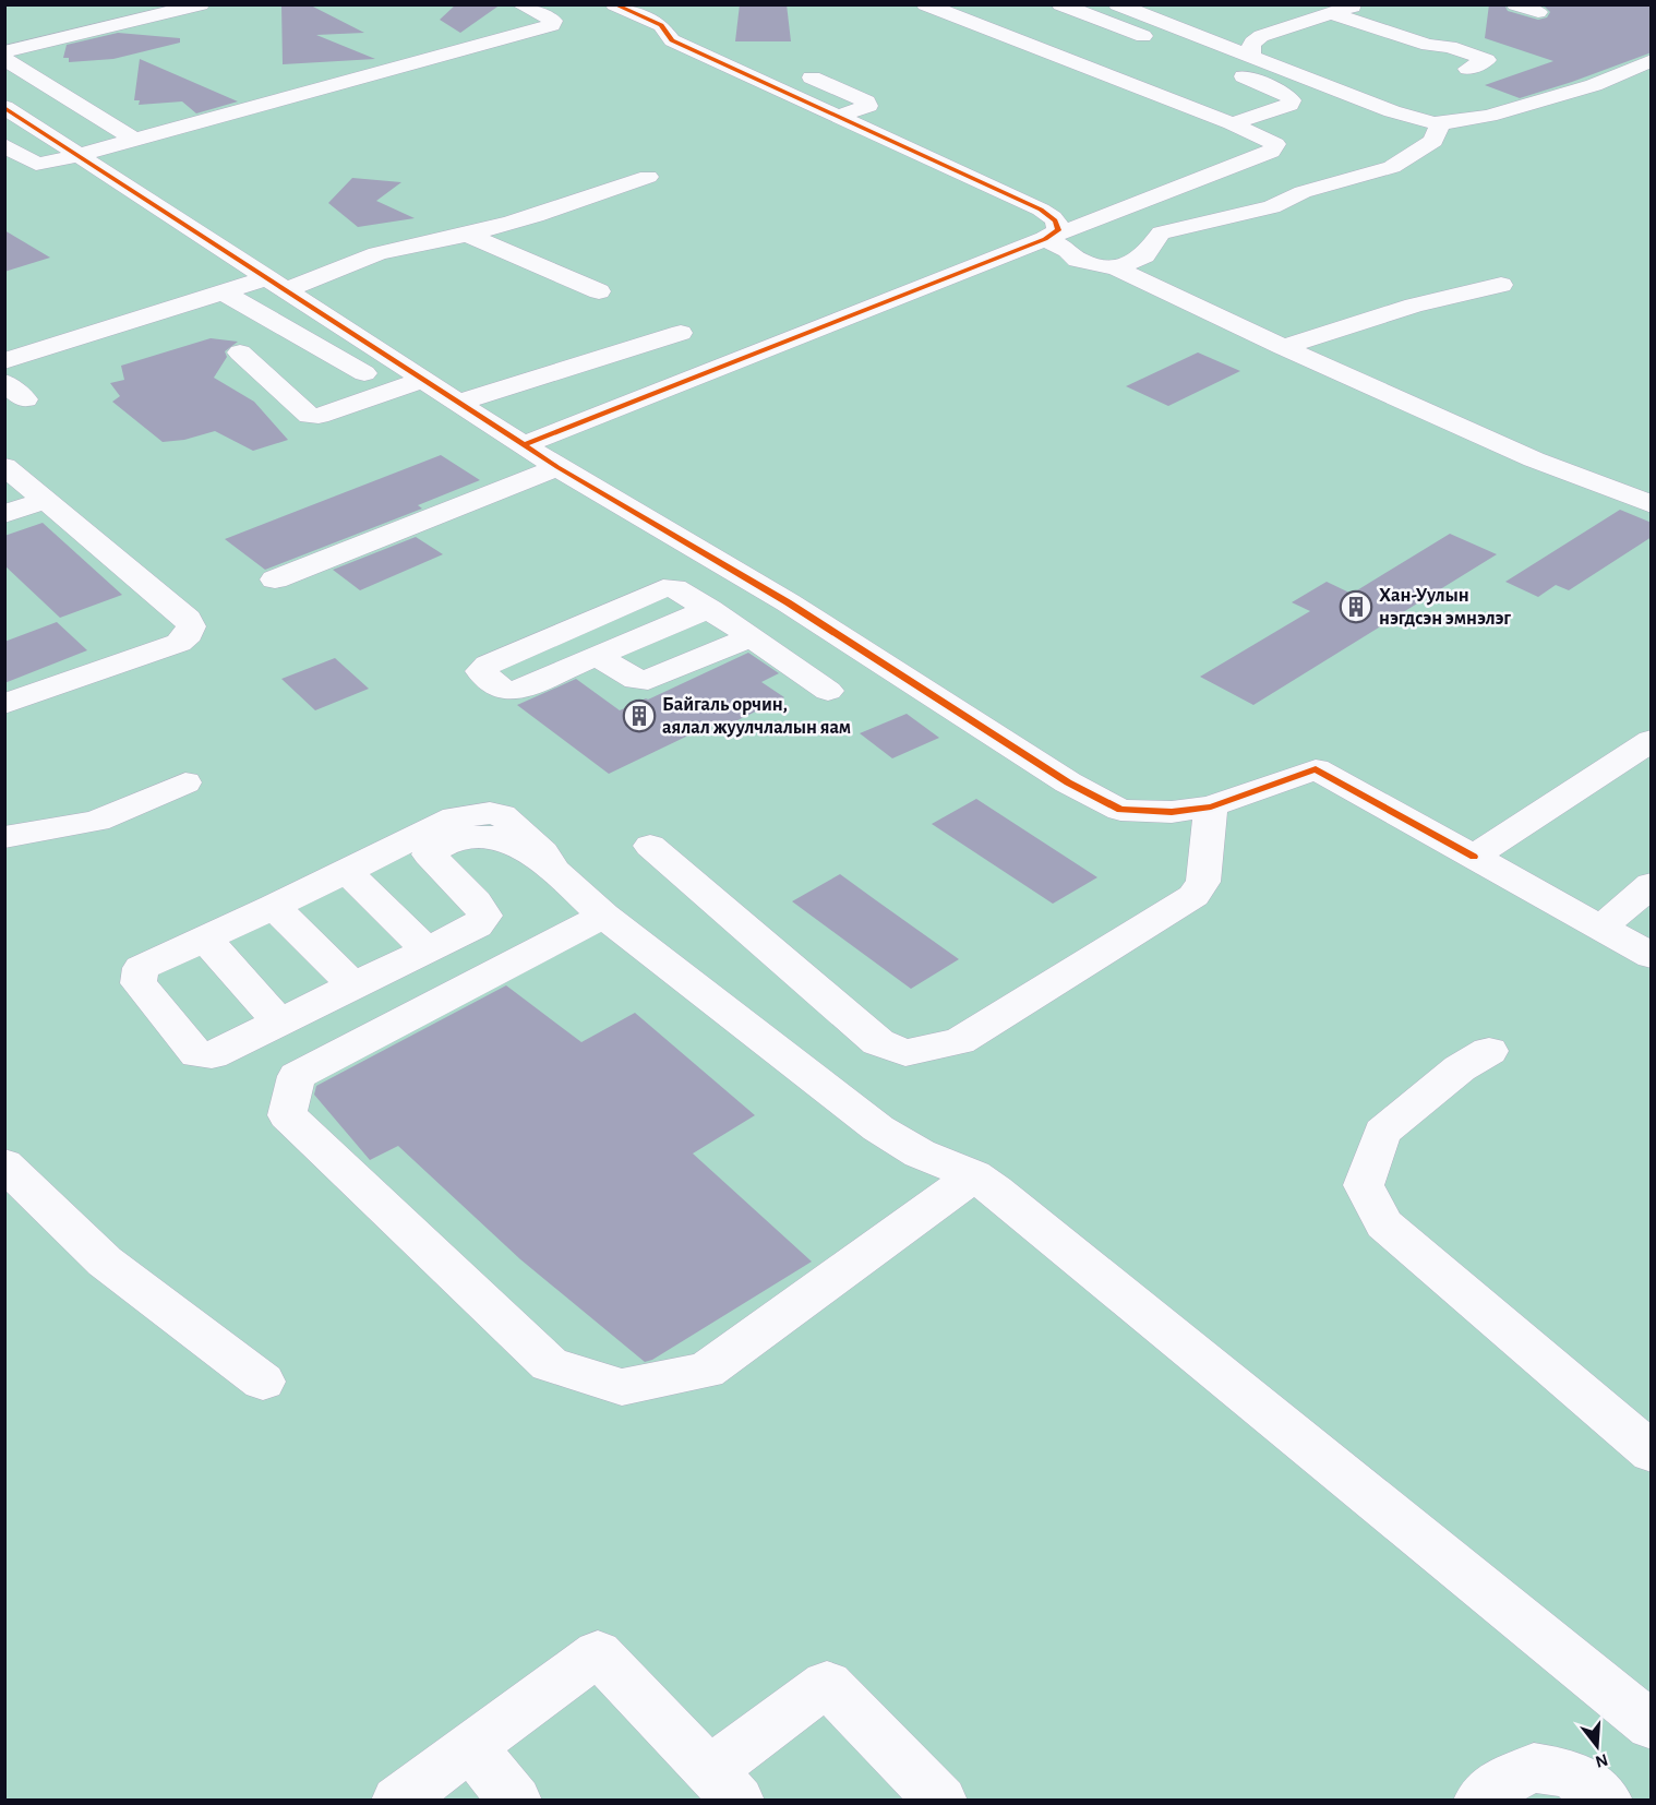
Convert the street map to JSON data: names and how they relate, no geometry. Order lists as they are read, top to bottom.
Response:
{
  "places": {
    "building": ["Хан-Уулын нэгдсэн эмнэлэг", "Байгаль орчин, аялал жуулчлалын яам"]
  },
  "north": "bottom"
}
